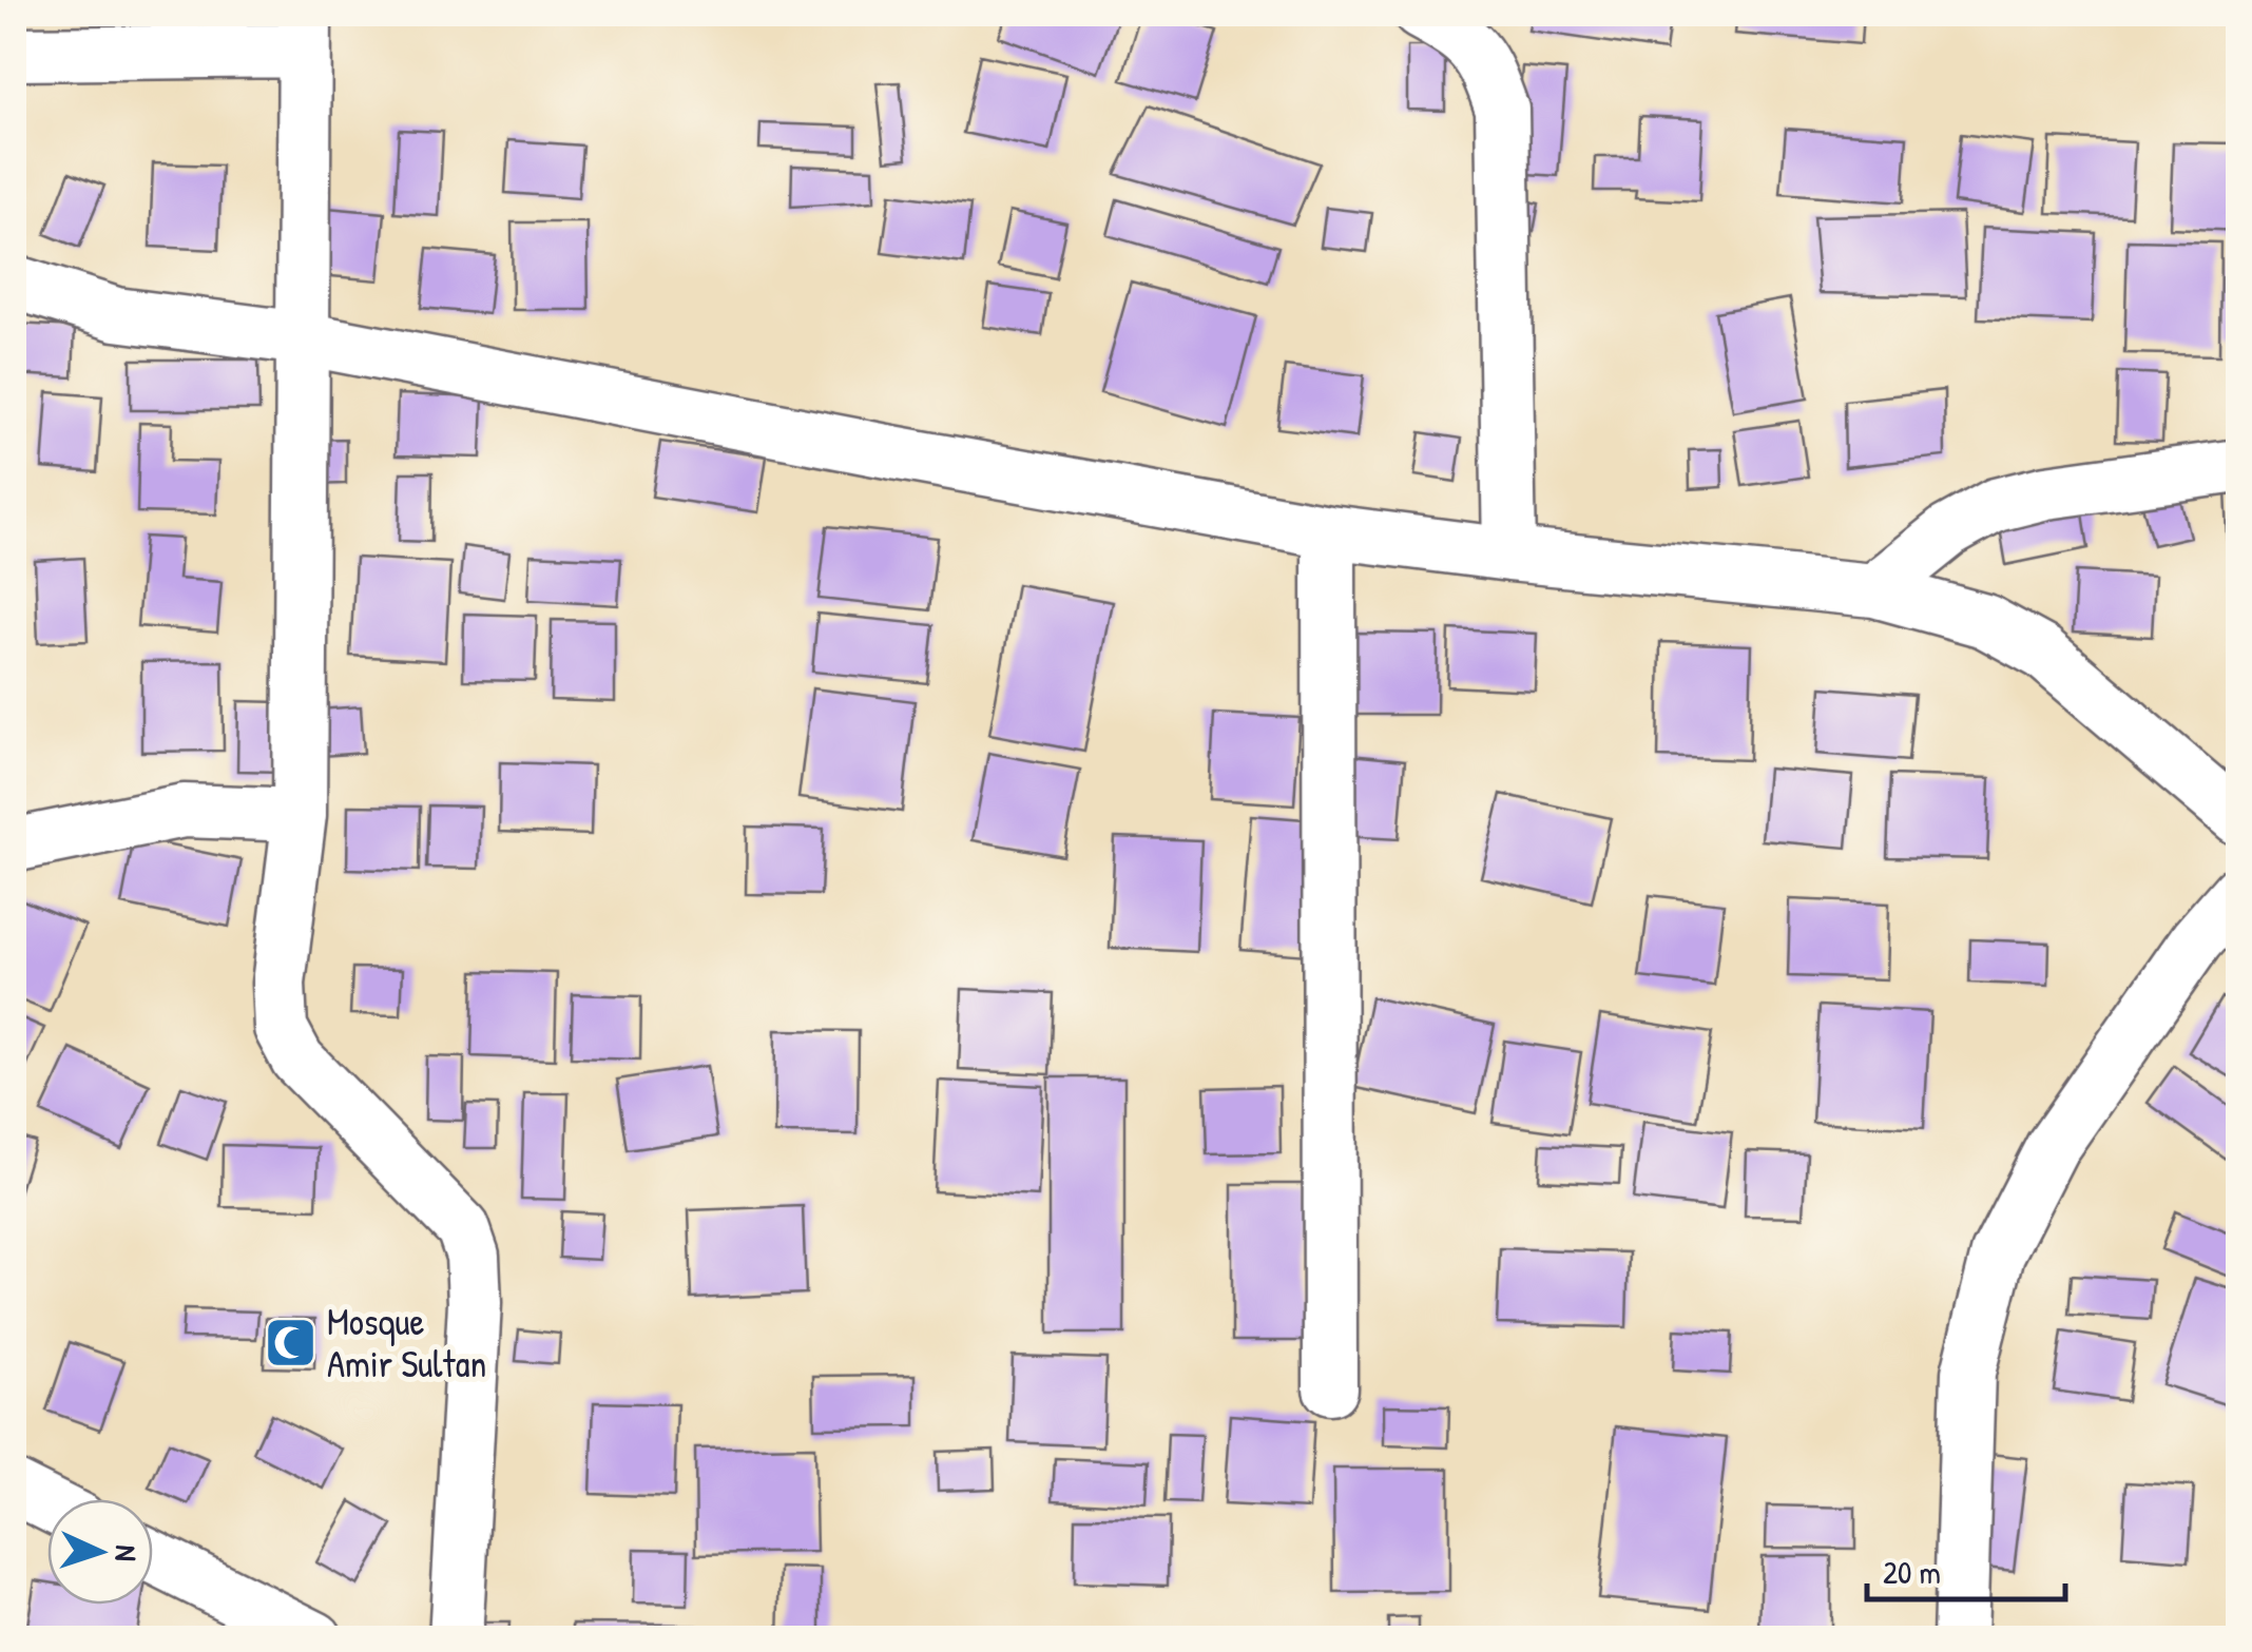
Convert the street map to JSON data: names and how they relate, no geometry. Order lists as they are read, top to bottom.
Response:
{
  "places": {
    "mosque": ["Mosque Amir Sultan"]
  },
  "scale_bar": "20 m",
  "north": "right"
}
